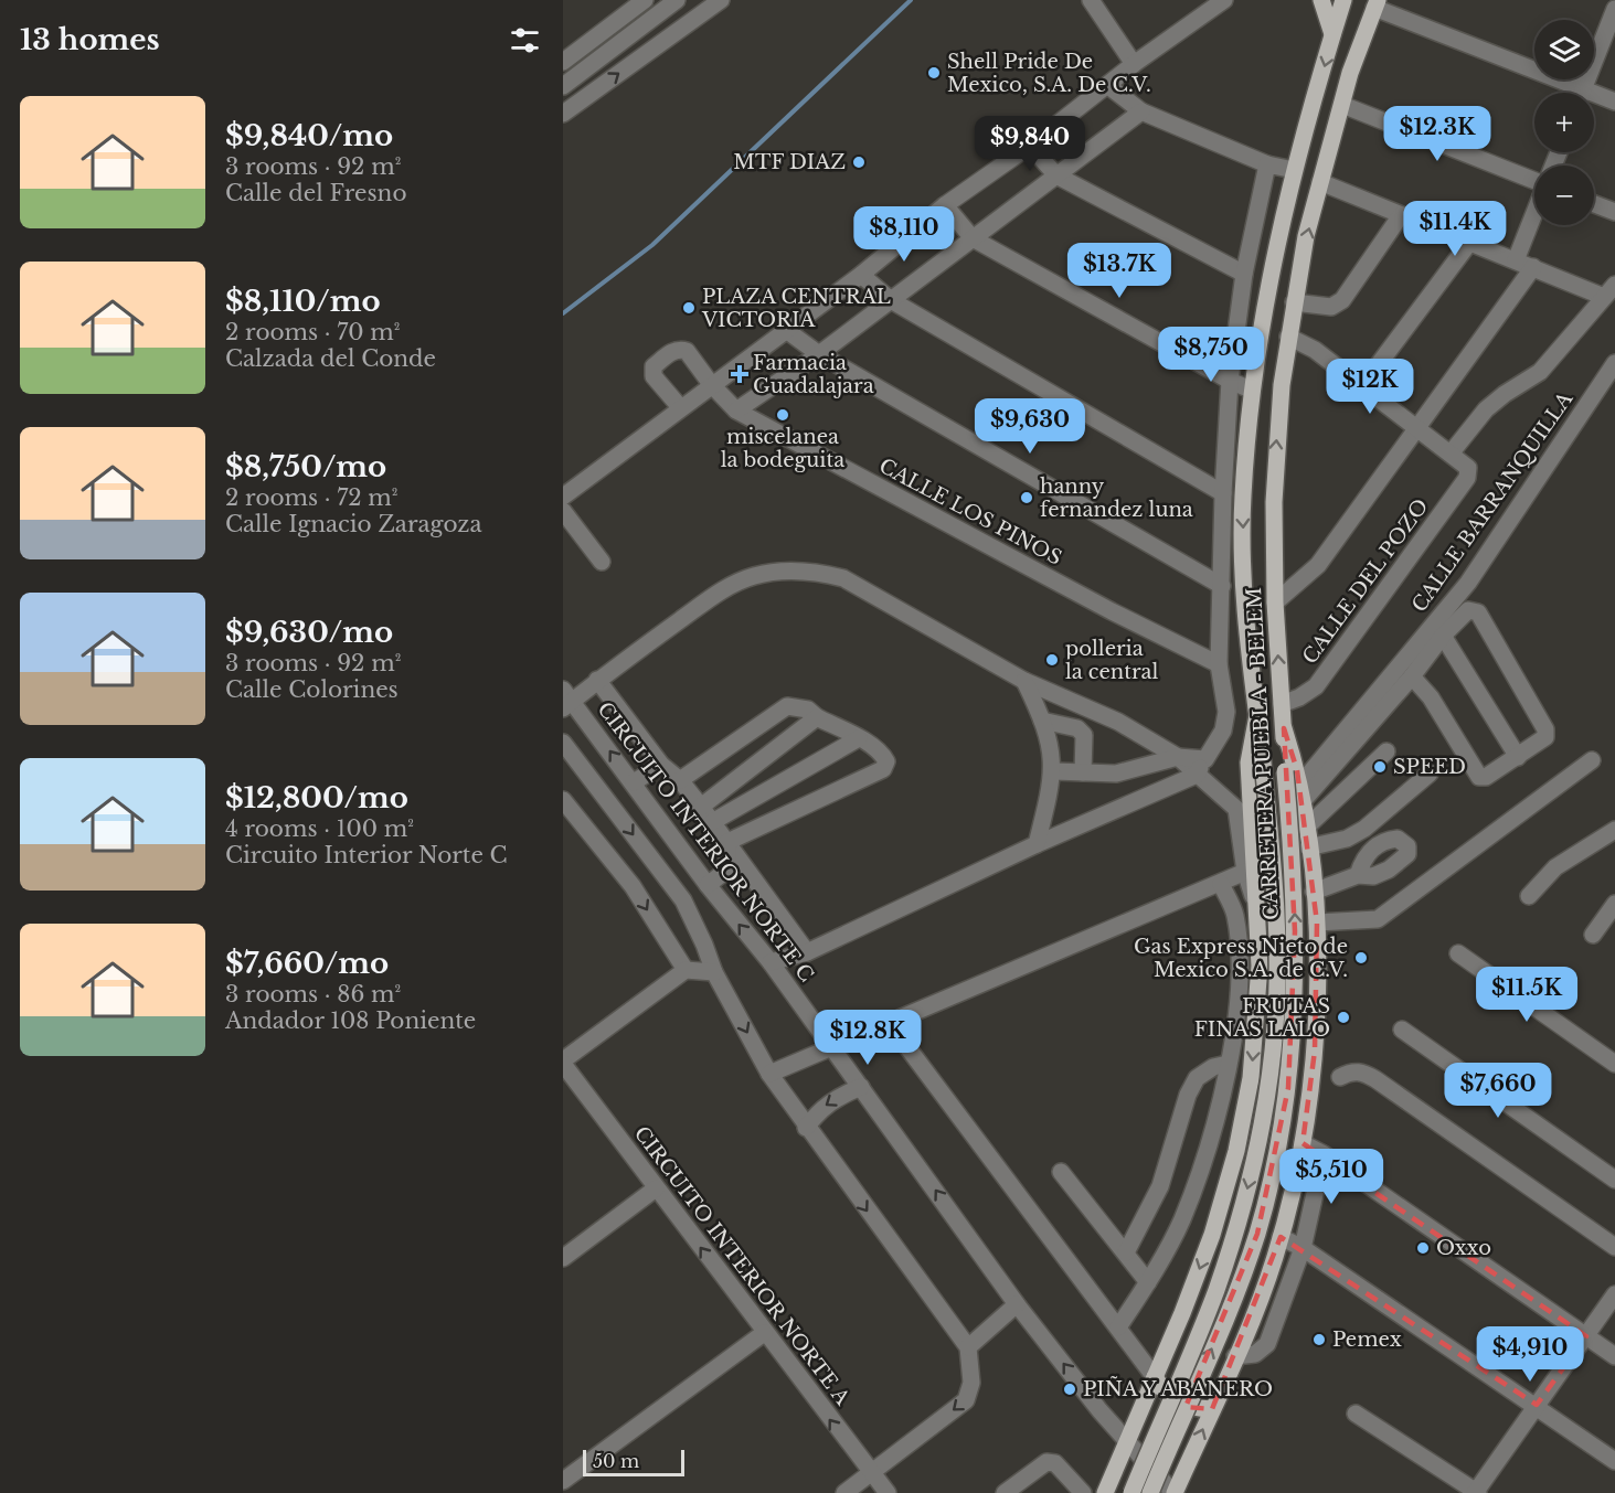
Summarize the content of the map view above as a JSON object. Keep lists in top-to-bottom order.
{
  "streets": {
    "main road": ["CARRETERA PUEBLA - BELEM"],
    "street": [
      "CALLE BARRANQUILLA",
      "CALLE LOS PINOS",
      "CALLE DEL POZO",
      "CIRCUITO INTERIOR NORTE C",
      "CIRCUITO INTERIOR NORTE A"
    ]
  },
  "crossings": [
    ["CALLE DEL POZO", "CARRETERA PUEBLA - BELEM"]
  ],
  "one_way": ["CIRCUITO INTERIOR NORTE A"],
  "places": {
    "other": [
      "Shell Pride De Mexico, S.A. De C.V.",
      "MTF DIAZ",
      "PLAZA CENTRAL VICTORIA",
      "miscelanea la bodeguita",
      "hanny fernandez luna",
      "polleria la central",
      "SPEED",
      "Gas Express Nieto de Mexico S.A. de C.V.",
      "FRUTAS FINAS LALO",
      "Oxxo",
      "Pemex",
      "PIÑA Y ABANERO"
    ],
    "health": ["Farmacia Guadalajara"]
  },
  "scale_bar": "50 m",
  "page": {
    "heading": "13 homes",
    "map_buttons": ["+", "−"],
    "list": [
      {
        "name": "$9,840/mo",
        "note": "3 rooms · 92 m² · Calle del Fresno"
      },
      {
        "name": "$8,110/mo",
        "note": "2 rooms · 70 m² · Calzada del Conde"
      },
      {
        "name": "$8,750/mo",
        "note": "2 rooms · 72 m² · Calle Ignacio Zaragoza"
      },
      {
        "name": "$9,630/mo",
        "note": "3 rooms · 92 m² · Calle Colorines"
      },
      {
        "name": "$12,800/mo",
        "note": "4 rooms · 100 m² · Circuito Interior Norte C"
      },
      {
        "name": "$7,660/mo",
        "note": "3 rooms · 86 m² · Andador 108 Poniente"
      }
    ],
    "price": [
      "$12.3K",
      "$9,840",
      "$11.4K",
      "$8,110",
      "$13.7K",
      "$8,750",
      "$12K",
      "$9,630",
      "$11.5K",
      "$12.8K",
      "$7,660",
      "$5,510",
      "$4,910"
    ],
    "scale": "50 m"
  }
}
